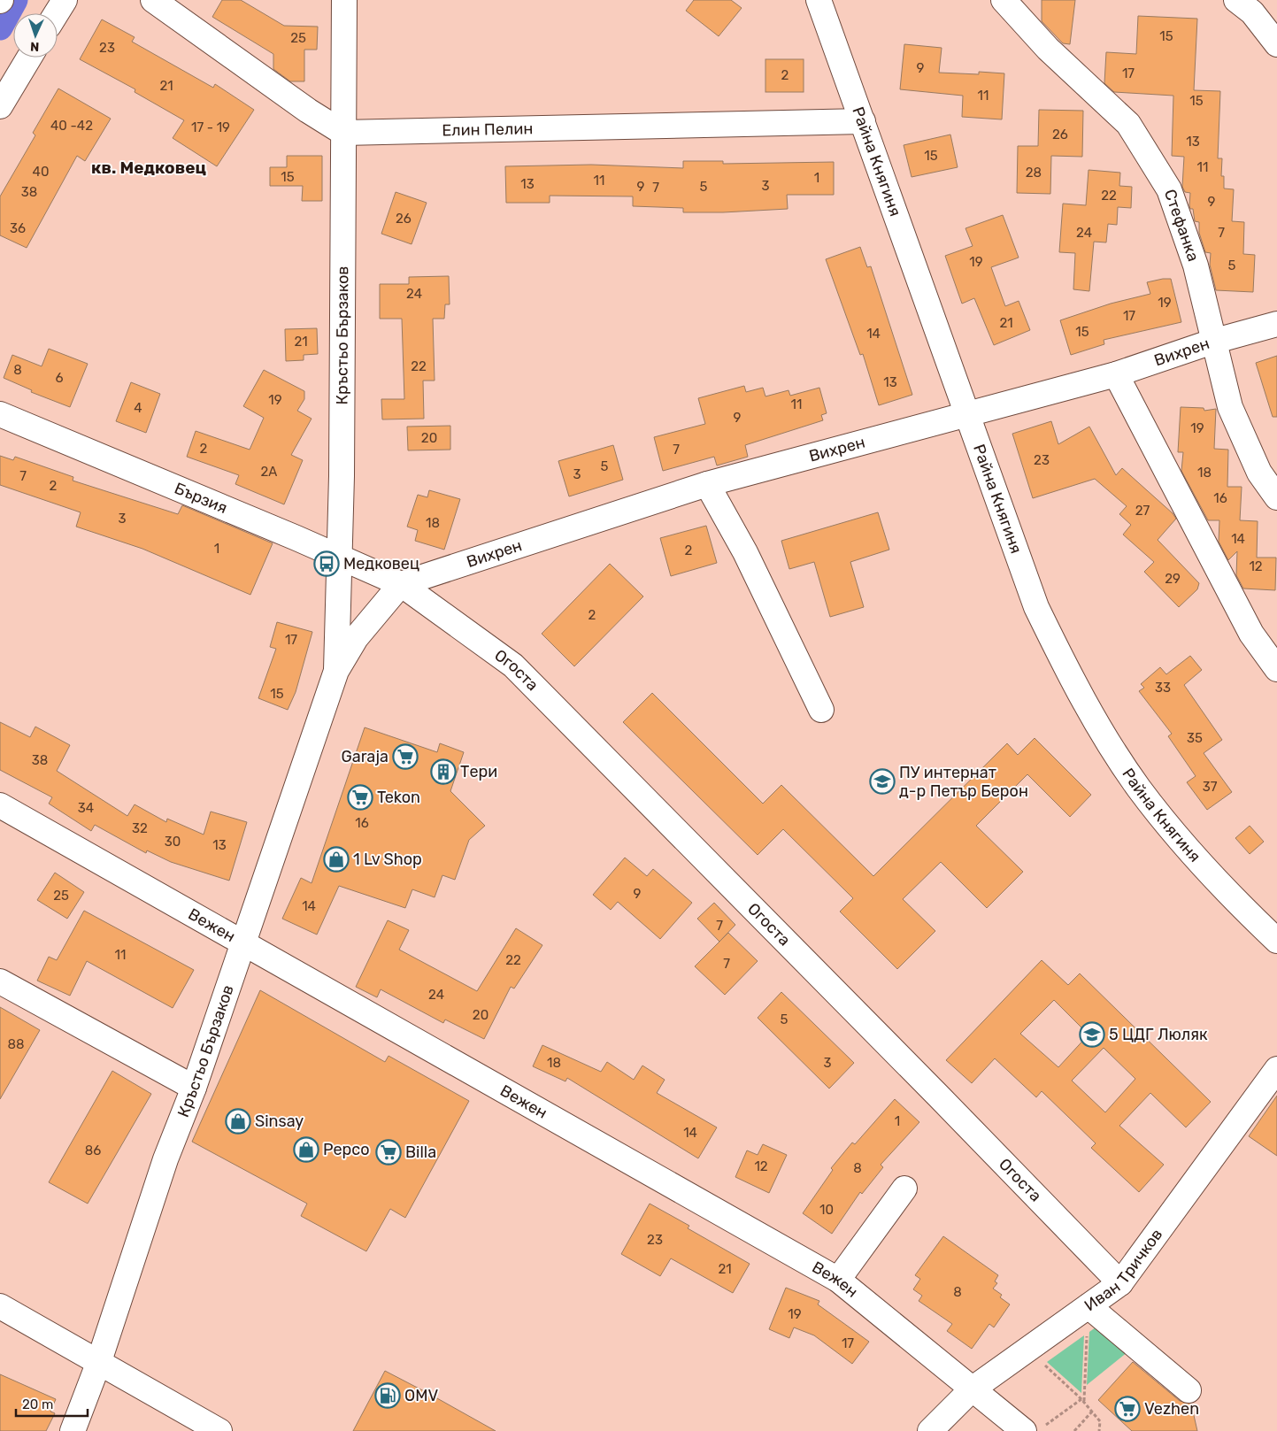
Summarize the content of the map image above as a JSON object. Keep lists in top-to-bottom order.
{
  "streets": {
    "street": [
      "Елин Пелин",
      "Райна Княгиня",
      "Стефанка",
      "Кръстьо Бързаков",
      "Вихрен",
      "Бързия",
      "Огоста",
      "Вежен",
      "Иван Тричков"
    ]
  },
  "crossings": [
    ["Елин Пелин", "Райна Княгиня"],
    ["Елин Пелин", "Кръстьо Бързаков"],
    ["Райна Княгиня", "Вихрен"],
    ["Стефанка", "Вихрен"],
    ["Кръстьо Бързаков", "Вихрен"],
    ["Кръстьо Бързаков", "Бързия"],
    ["Кръстьо Бързаков", "Огоста"],
    ["Кръстьо Бързаков", "Вежен"],
    ["Вихрен", "Бързия"],
    ["Вихрен", "Огоста"],
    ["Бързия", "Огоста"],
    ["Огоста", "Иван Тричков"],
    ["Вежен", "Иван Тричков"]
  ],
  "districts": ["кв. Медковец"],
  "places": {
    "bus stop": ["Медковец"],
    "supermarket": [
      "Garaja",
      "Tekon",
      "Billa",
      "Vezhen"
    ],
    "building": ["Тери"],
    "school or university": ["ПУ интернат д-р Петър Берон", "5 ЦДГ Люляк"],
    "shop": ["1 Lv Shop", "Sinsay", "Pepco"],
    "fuel station": ["OMV"]
  },
  "house_numbers": [
    "15",
    "25",
    "23",
    "9",
    "17",
    "2",
    "21",
    "11",
    "15",
    "40 -42",
    "17 - 19",
    "26",
    "13",
    "15",
    "11",
    "40",
    "28",
    "15",
    "1",
    "11",
    "13",
    "3",
    "9",
    "5",
    "7",
    "38",
    "22",
    "9",
    "26",
    "36",
    "24",
    "7",
    "19",
    "5",
    "24",
    "19",
    "17",
    "21",
    "15",
    "14",
    "21",
    "22",
    "8",
    "6",
    "13",
    "19",
    "11",
    "4",
    "9",
    "19",
    "20",
    "2",
    "7",
    "23",
    "5",
    "2А",
    "18",
    "3",
    "7",
    "2",
    "16",
    "27",
    "3",
    "18",
    "14",
    "1",
    "2",
    "12",
    "29",
    "2",
    "17",
    "33",
    "15",
    "35",
    "38",
    "37",
    "34",
    "16",
    "32",
    "30",
    "13",
    "9",
    "25",
    "14",
    "7",
    "11",
    "22",
    "7",
    "24",
    "20",
    "5",
    "88",
    "18",
    "3",
    "1",
    "14",
    "86",
    "12",
    "8",
    "10",
    "23",
    "21",
    "8",
    "19",
    "17"
  ],
  "scale_bar": "20 m",
  "north": "bottom"
}
